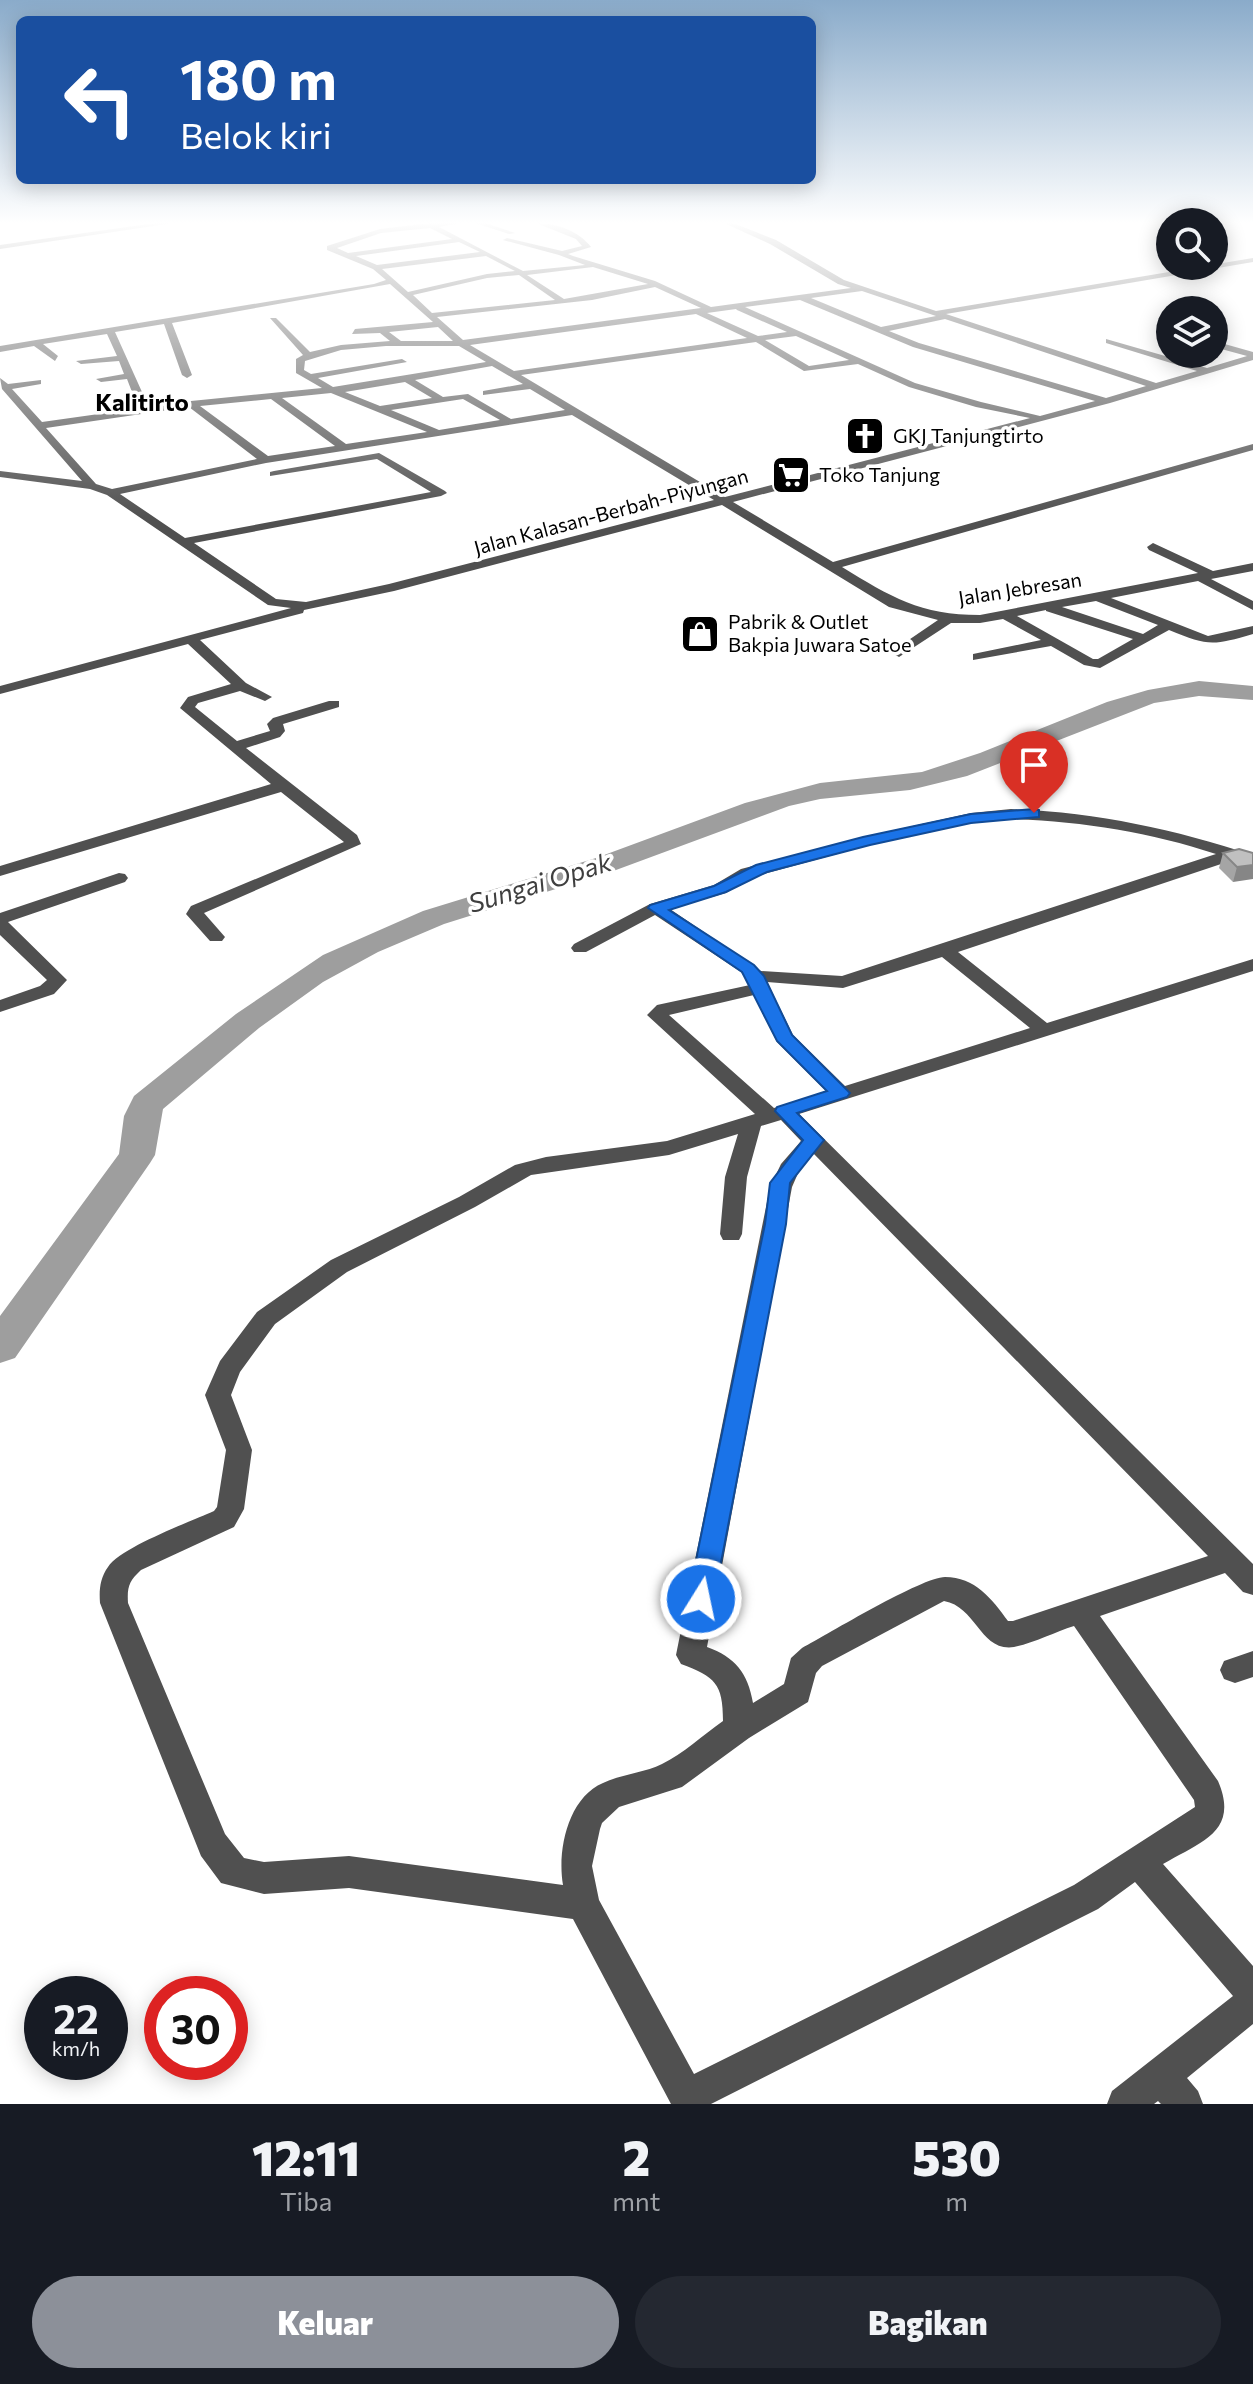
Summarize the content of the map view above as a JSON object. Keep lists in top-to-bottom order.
{
  "streets": {
    "street": ["Jalan Kalasan-Berbah-Piyungan", "Jalan Jebresan"]
  },
  "crossings": [
    ["Jalan Kalasan-Berbah-Piyungan", "Jalan Jebresan"]
  ],
  "districts": ["Kalitirto"],
  "water": ["Sungai Opak"],
  "places": {
    "church": ["GKJ Tanjungtirto"],
    "supermarket": ["Toko Tanjung"],
    "shop": ["Pabrik & Outlet Bakpia Juwara Satoe"]
  },
  "page": {
    "turn": ["180 m", "Belok kiri"],
    "speed": "22 km/h",
    "limit": "30",
    "eta": [
      "12:11",
      "Tiba",
      "2",
      "mnt",
      "530",
      "m"
    ],
    "buttons": ["Keluar", "Bagikan"]
  }
}
